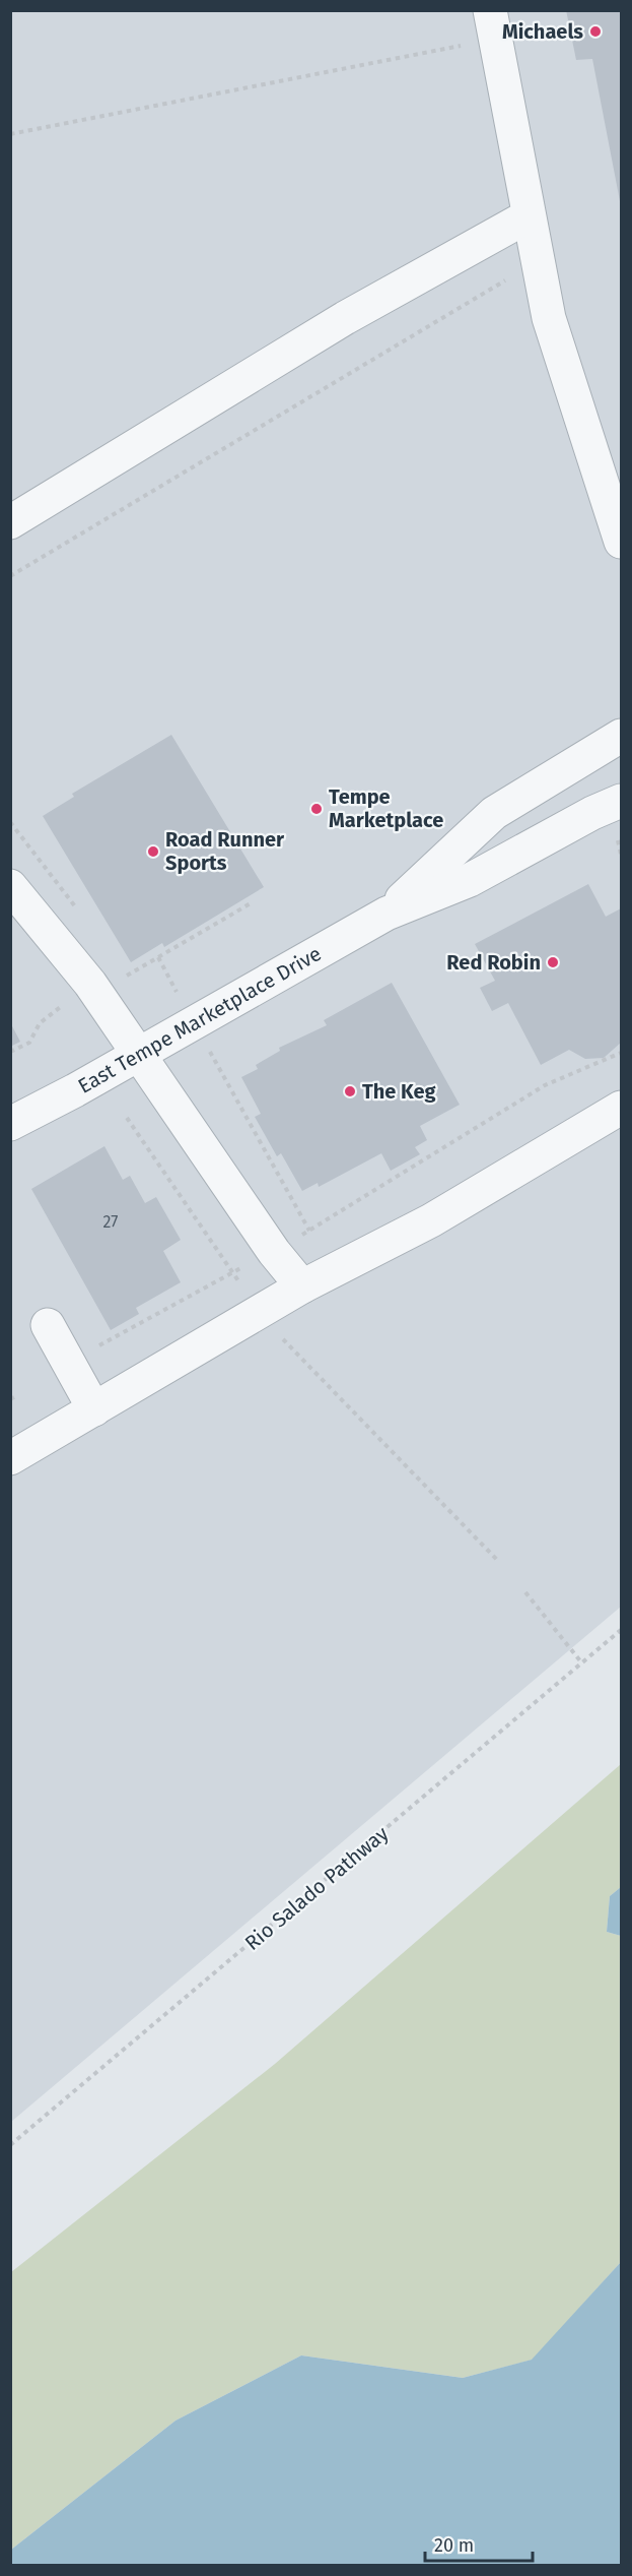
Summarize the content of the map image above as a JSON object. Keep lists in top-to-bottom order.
{
  "streets": {
    "lane": ["East Tempe Marketplace Drive"],
    "path": ["Rio Salado Pathway"]
  },
  "places": [
    "Michaels",
    "Tempe Marketplace",
    "Road Runner Sports",
    "Red Robin",
    "The Keg"
  ],
  "house_numbers": ["27"],
  "scale_bar": "20 m"
}
